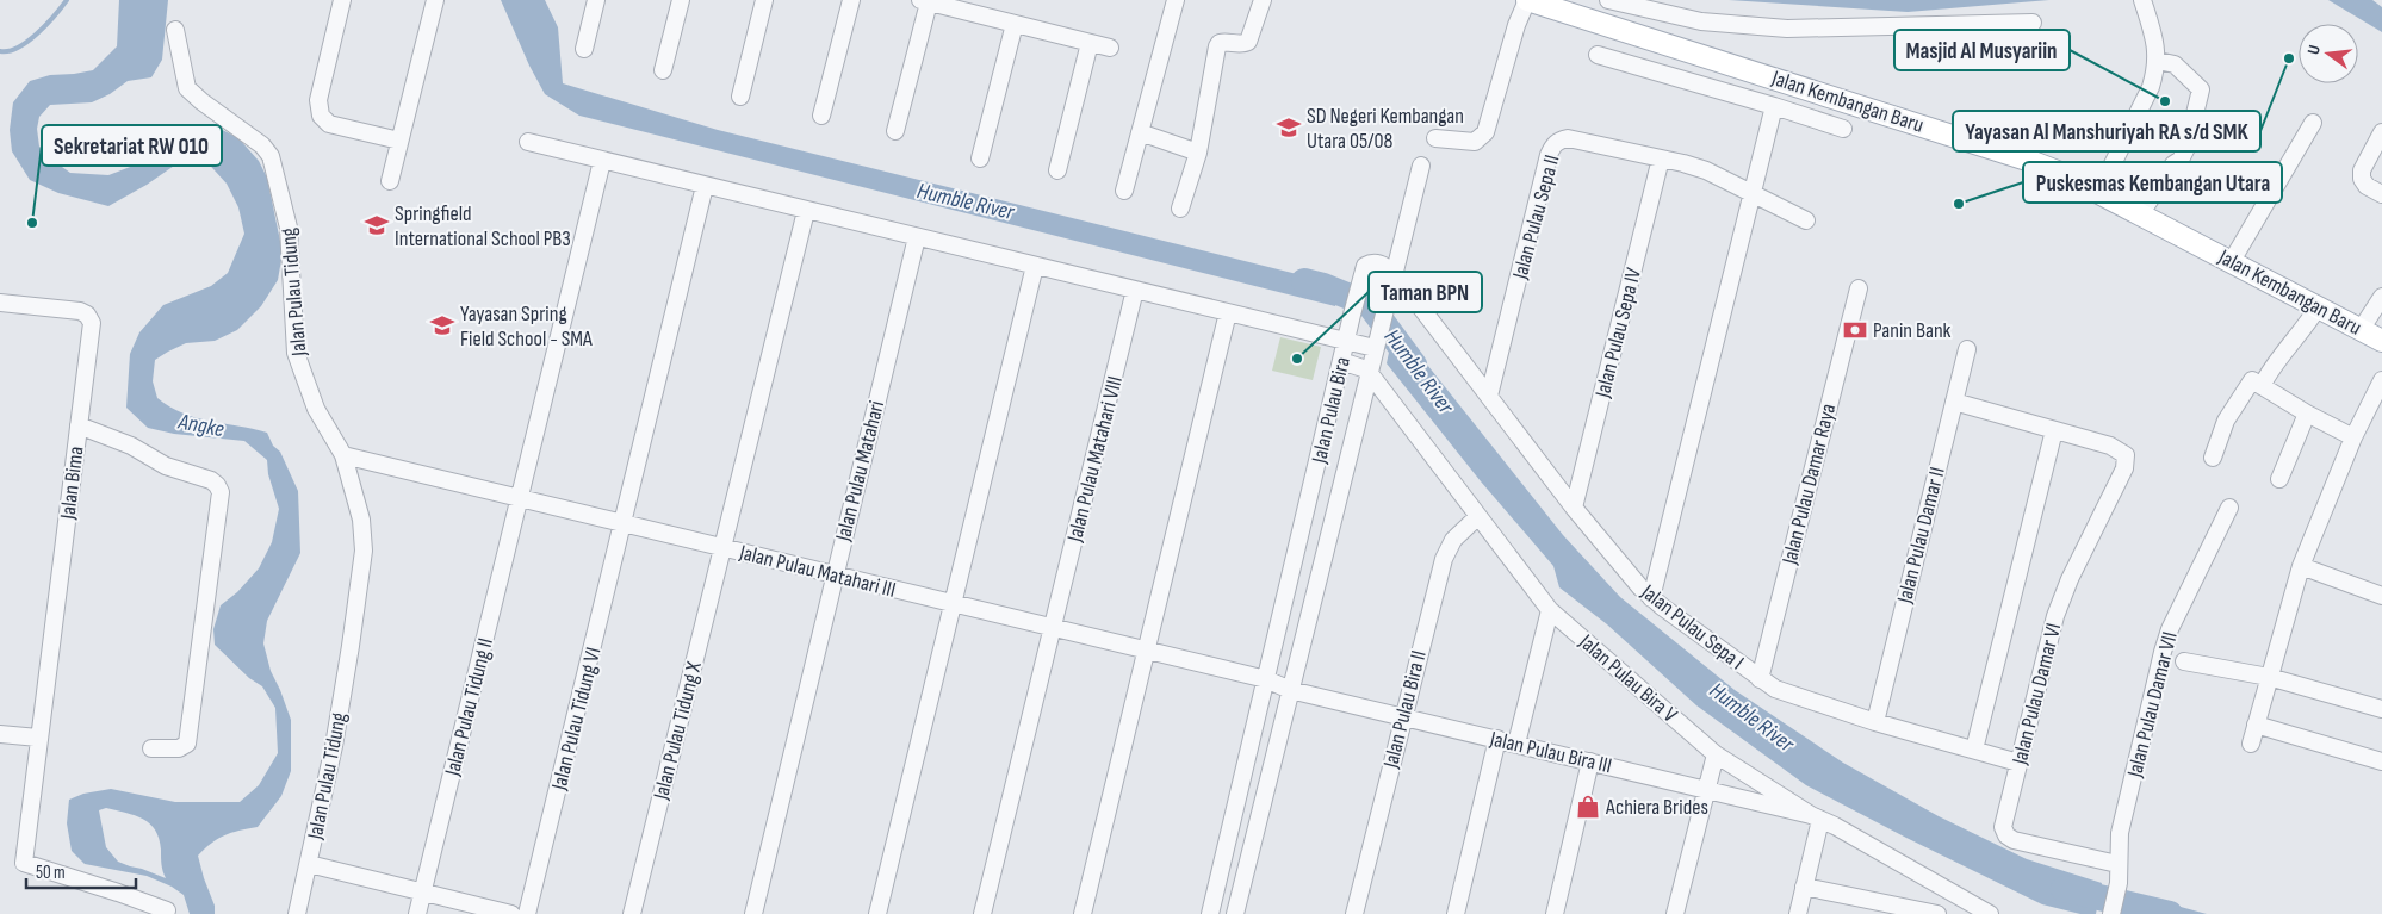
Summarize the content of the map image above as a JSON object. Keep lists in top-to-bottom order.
{
  "streets": {
    "main road": ["Jalan Kembangan Baru"],
    "street": [
      "Jalan Pulau Sepa II",
      "Jalan Pulau Tidung",
      "Jalan Pulau Sepa IV",
      "Jalan Pulau Bira",
      "Jalan Pulau Matahari VIII",
      "Jalan Pulau Matahari",
      "Jalan Bima",
      "Jalan Pulau Damar Raya",
      "Jalan Pulau Damar II",
      "Jalan Pulau Matahari III",
      "Jalan Pulau Sepa I",
      "Jalan Pulau Bira V",
      "Jalan Pulau Damar VI",
      "Jalan Pulau Damar VII",
      "Jalan Pulau Tidung II",
      "Jalan Pulau Bira II",
      "Jalan Pulau Tidung VI",
      "Jalan Pulau Tidung X",
      "Jalan Pulau Bira III"
    ]
  },
  "crossings": [
    ["Jalan Pulau Sepa II", "Jalan Pulau Sepa IV"],
    ["Jalan Pulau Sepa II", "Jalan Pulau Sepa I"],
    ["Jalan Pulau Tidung", "Jalan Pulau Matahari III"],
    ["Jalan Pulau Sepa IV", "Jalan Pulau Sepa I"],
    ["Jalan Pulau Bira", "Jalan Pulau Matahari III"],
    ["Jalan Pulau Bira", "Jalan Pulau Sepa I"],
    ["Jalan Pulau Bira", "Jalan Pulau Bira V"],
    ["Jalan Pulau Bira", "Jalan Pulau Bira III"],
    ["Jalan Pulau Matahari VIII", "Jalan Pulau Matahari III"],
    ["Jalan Pulau Matahari", "Jalan Pulau Matahari III"],
    ["Jalan Pulau Damar Raya", "Jalan Pulau Sepa I"],
    ["Jalan Pulau Damar II", "Jalan Pulau Sepa I"],
    ["Jalan Pulau Matahari III", "Jalan Pulau Tidung II"],
    ["Jalan Pulau Matahari III", "Jalan Pulau Tidung VI"],
    ["Jalan Pulau Matahari III", "Jalan Pulau Tidung X"],
    ["Jalan Pulau Matahari III", "Jalan Pulau Bira III"],
    ["Jalan Pulau Sepa I", "Jalan Pulau Damar VI"],
    ["Jalan Pulau Bira V", "Jalan Pulau Bira II"],
    ["Jalan Pulau Bira V", "Jalan Pulau Bira III"],
    ["Jalan Pulau Damar VI", "Jalan Pulau Damar VII"],
    ["Jalan Pulau Bira II", "Jalan Pulau Bira III"]
  ],
  "water": ["Humble River", "Angke"],
  "places": {
    "other": [
      "Yayasan Al Manshuriyah RA s/d SMK",
      "Masjid Al Musyariin",
      "Puskesmas Kembangan Utara",
      "Sekretariat RW 010",
      "Taman BPN"
    ],
    "school or university": ["SD Negeri Kembangan Utara 05/08", "Springfield International School PB3", "Yayasan Spring Field School - SMA"],
    "bank": ["Panin Bank"],
    "shop": ["Achiera Brides"]
  },
  "scale_bar": "50 m",
  "north": "left"
}
